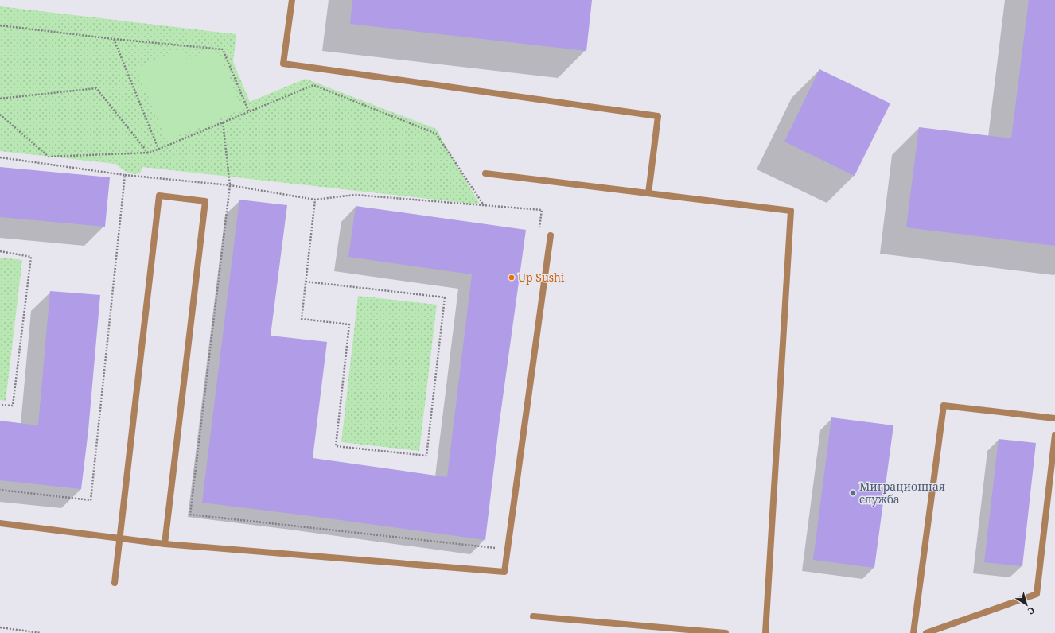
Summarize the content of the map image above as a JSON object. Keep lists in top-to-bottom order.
{
  "places": ["Up Sushi", "Миграционная служба"],
  "north": "bottom right"
}
